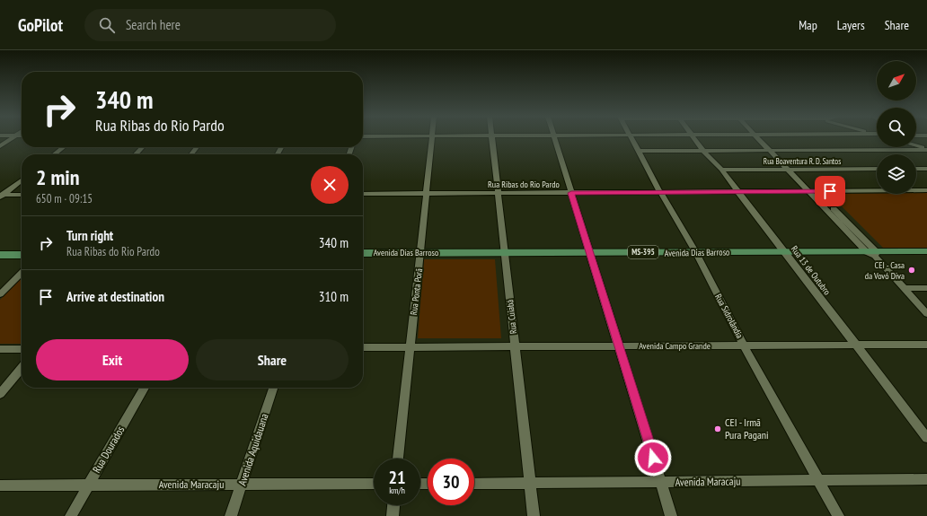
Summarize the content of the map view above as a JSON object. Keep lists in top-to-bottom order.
{
  "streets": {
    "main road": ["Avenida Dias Barroso", "MS-395"],
    "street": [
      "Rua Boaventura R. D. Santos",
      "Rua Ribas do Rio Pardo",
      "Rua 13 de Outubro",
      "Rua Ponta Porã",
      "Rua Sidrolândia",
      "Rua Cuiabá",
      "Avenida Campo Grande",
      "Rua Dourados",
      "Avenida Aquidauana",
      "Avenida Maracaju"
    ]
  },
  "crossings": [
    ["Rua Boaventura R. D. Santos", "Rua 13 de Outubro"],
    ["Rua Ribas do Rio Pardo", "Rua 13 de Outubro"],
    ["Rua Ribas do Rio Pardo", "Rua Ponta Porã"],
    ["Rua Ribas do Rio Pardo", "Rua Sidrolândia"],
    ["Rua Ribas do Rio Pardo", "Rua Cuiabá"],
    ["Avenida Dias Barroso", "Rua 13 de Outubro"],
    ["Avenida Dias Barroso", "Rua Ponta Porã"],
    ["Avenida Dias Barroso", "Rua Sidrolândia"],
    ["Avenida Dias Barroso", "Rua Cuiabá"],
    ["Rua 13 de Outubro", "Avenida Campo Grande"],
    ["Rua Ponta Porã", "Avenida Campo Grande"],
    ["Rua Sidrolândia", "Avenida Campo Grande"],
    ["Rua Sidrolândia", "Avenida Maracaju"],
    ["Rua Cuiabá", "Avenida Campo Grande"],
    ["Rua Cuiabá", "Avenida Maracaju"],
    ["Rua Dourados", "Avenida Maracaju"],
    ["Avenida Aquidauana", "Avenida Maracaju"]
  ],
  "places": ["CEI - Casa da Vovó Diva", "CEI - Irmã Pura Pagani"],
  "north": "top right",
  "page": {
    "header": "GoPilot",
    "search": "Search here",
    "nav": ["Map", "Layers", "Share"],
    "turn": ["340 m", "Rua Ribas do Rio Pardo"],
    "heading": ["2 min", "650 m · 09:15"],
    "list": [
      {
        "name": "Turn right",
        "note": "Rua Ribas do Rio Pardo",
        "value": "340 m"
      },
      {
        "name": "Arrive at destination",
        "value": "310 m"
      }
    ],
    "buttons": ["Exit", "Share"],
    "speed": "21 km/h",
    "limit": "30"
  }
}
